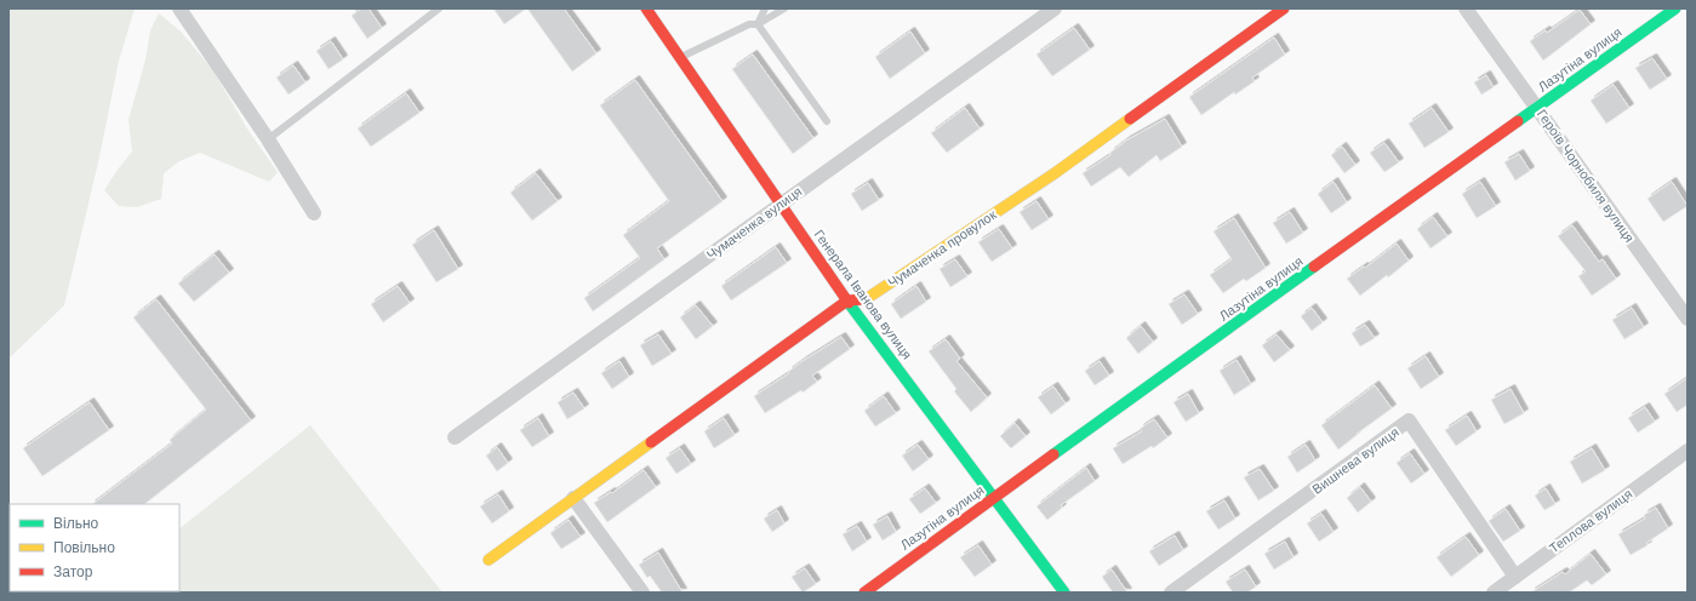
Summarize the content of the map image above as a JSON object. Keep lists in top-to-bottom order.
{
  "streets": {
    "street": [
      "Лазутіна вулиця",
      "Героїв Чорнобиля вулиця",
      "Чумаченка вулиця",
      "Чумаченка провулок",
      "Генерала Іванова вулиця",
      "Вишнева вулиця",
      "Теплова вулиця"
    ]
  },
  "crossings": [
    ["Лазутіна вулиця", "Героїв Чорнобиля вулиця"],
    ["Лазутіна вулиця", "Генерала Іванова вулиця"],
    ["Чумаченка вулиця", "Генерала Іванова вулиця"],
    ["Чумаченка провулок", "Генерала Іванова вулиця"],
    ["Вишнева вулиця", "Теплова вулиця"]
  ],
  "legend": ["Вільно", "Повільно", "Затор"]
}
